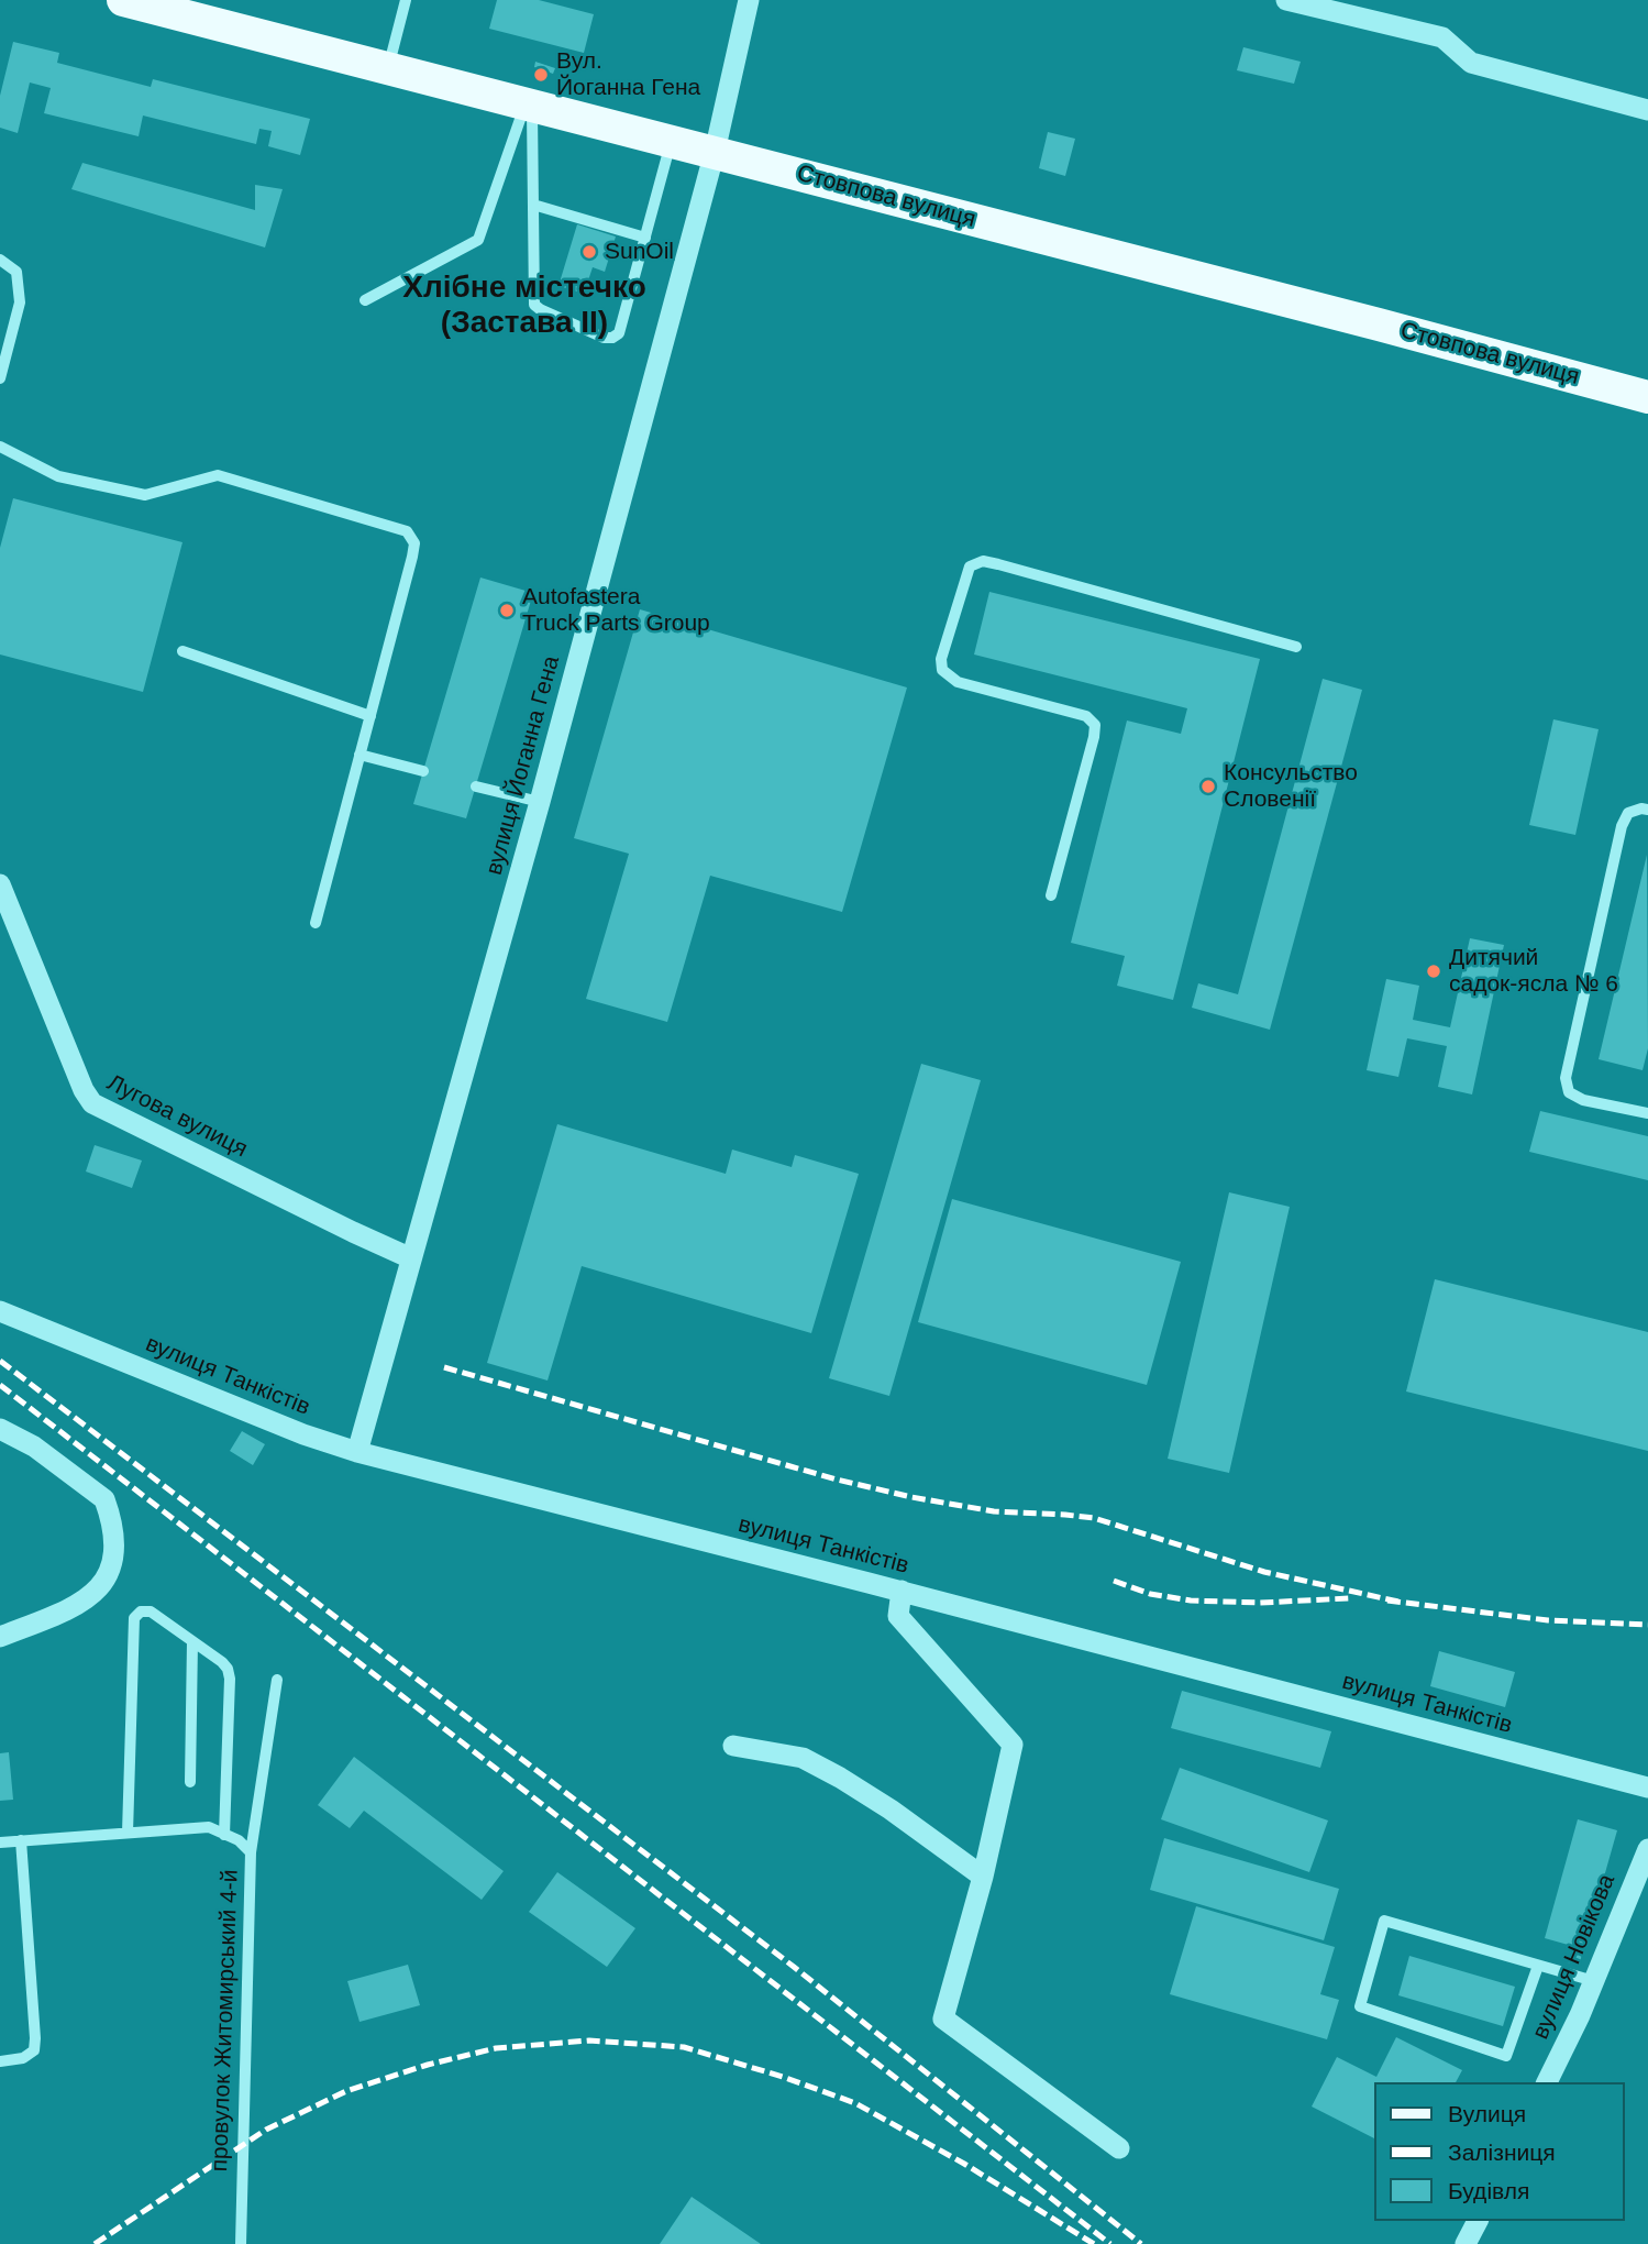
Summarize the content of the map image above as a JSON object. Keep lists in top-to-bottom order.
{
  "streets": {
    "main road": ["Стовпова вулиця"],
    "street": [
      "вулиця Йоганна Гена",
      "Лугова вулиця",
      "вулиця Танкістів",
      "вулиця Новікова"
    ],
    "lane": ["провулок Житомирський 4-й"]
  },
  "crossings": [
    ["Стовпова вулиця", "вулиця Йоганна Гена"],
    ["вулиця Йоганна Гена", "Лугова вулиця"],
    ["вулиця Йоганна Гена", "вулиця Танкістів"]
  ],
  "districts": ["Хлібне містечко (Застава ІІ)"],
  "places": [
    "Вул. Йоганна Гена",
    "SunOil",
    "Autofastera Truck Parts Group",
    "Консульство Словенії",
    "Дитячий садок-ясла № 6"
  ],
  "legend": ["Вулиця", "Залізниця", "Будівля"]
}
